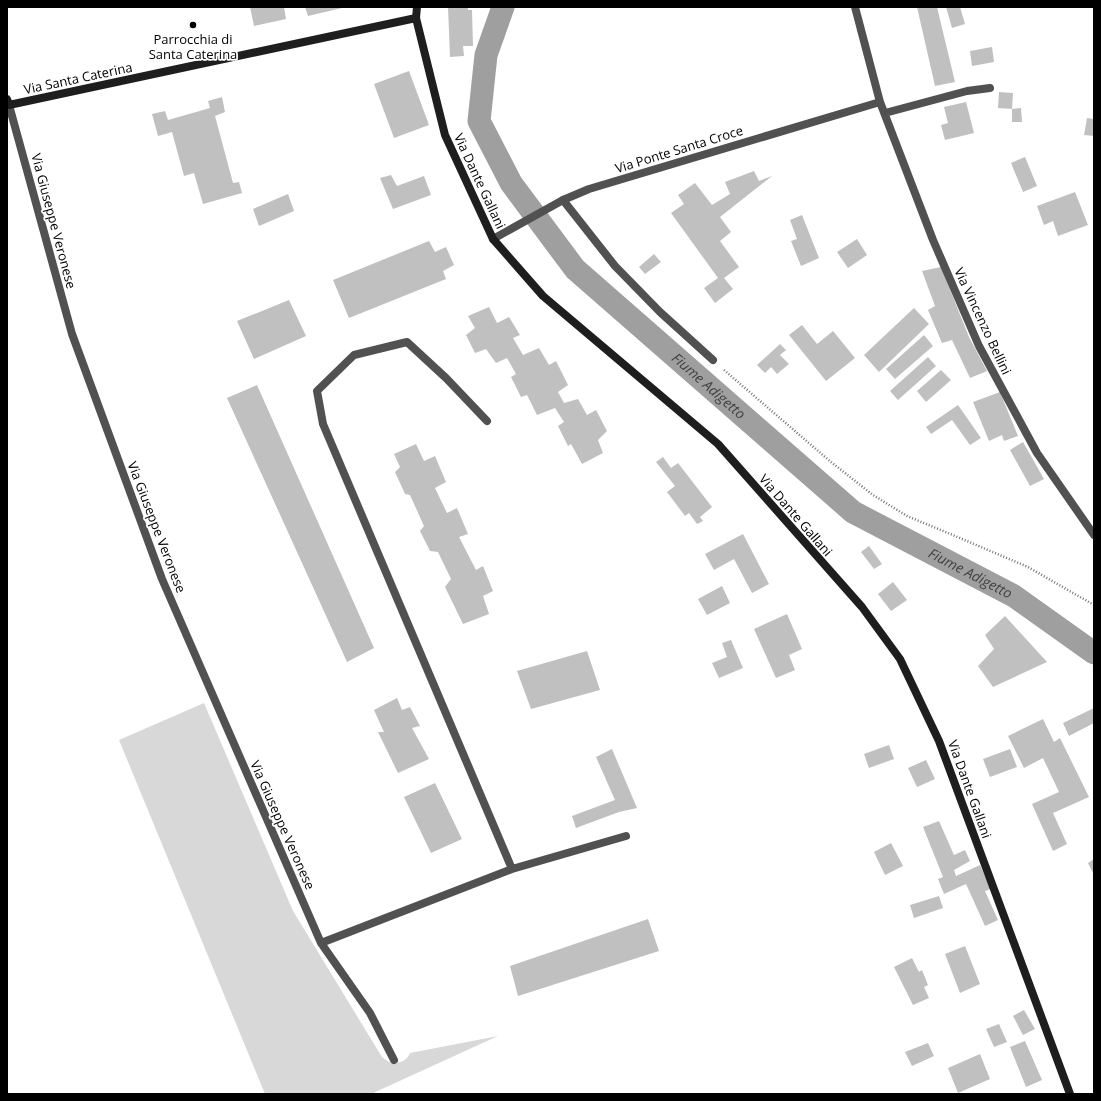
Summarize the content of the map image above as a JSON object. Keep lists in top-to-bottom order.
{
  "streets": {
    "street": [
      "Via Santa Caterina",
      "Via Ponte Santa Croce",
      "Via Dante Gallani",
      "Via Giuseppe Veronese",
      "Via Vincenzo Bellini"
    ]
  },
  "crossings": [
    ["Via Santa Caterina", "Via Dante Gallani"],
    ["Via Santa Caterina", "Via Giuseppe Veronese"],
    ["Via Ponte Santa Croce", "Via Dante Gallani"],
    ["Via Ponte Santa Croce", "Via Vincenzo Bellini"]
  ],
  "water": ["Fiume Adigetto"],
  "places": ["Parrocchia di Santa Caterina"]
}
